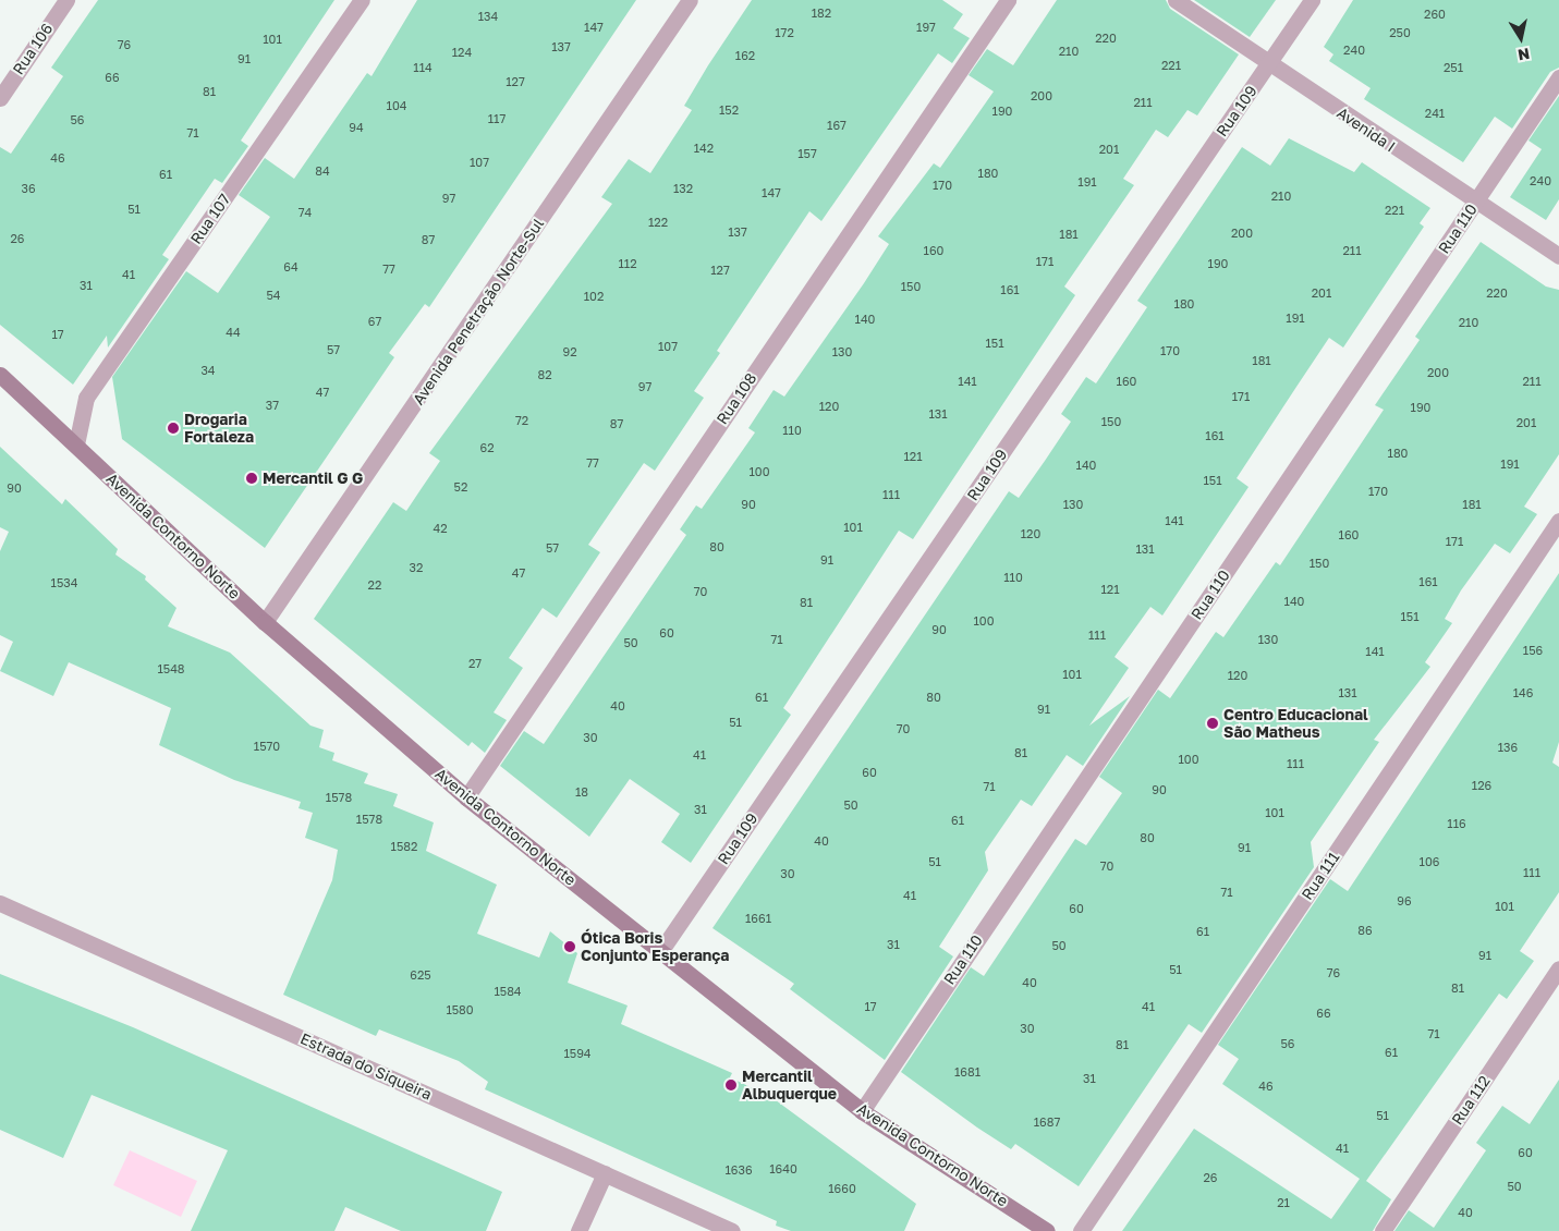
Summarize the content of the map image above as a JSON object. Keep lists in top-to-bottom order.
{
  "streets": {
    "street": [
      "Rua 106",
      "Rua 109",
      "Avenida I",
      "Rua 107",
      "Rua 110",
      "Avenida Penetração Norte-Sul",
      "Rua 108",
      "Avenida Contorno Norte",
      "Rua 111",
      "Estrada do Siqueira",
      "Rua 112"
    ]
  },
  "crossings": [
    ["Rua 109", "Avenida I"],
    ["Rua 109", "Avenida Contorno Norte"],
    ["Avenida I", "Rua 110"],
    ["Rua 107", "Avenida Contorno Norte"],
    ["Rua 110", "Avenida Contorno Norte"],
    ["Avenida Penetração Norte-Sul", "Avenida Contorno Norte"],
    ["Rua 108", "Avenida Contorno Norte"]
  ],
  "places": [
    "Drogaria Fortaleza",
    "Mercantil G G",
    "Centro Educacional São Matheus",
    "Ótica Boris Conjunto Esperança",
    "Mercantil Albuquerque"
  ],
  "house_numbers": [
    "182",
    "260",
    "134",
    "147",
    "197",
    "172",
    "250",
    "220",
    "101",
    "76",
    "137",
    "240",
    "210",
    "124",
    "162",
    "91",
    "221",
    "114",
    "251",
    "66",
    "127",
    "81",
    "200",
    "211",
    "104",
    "152",
    "190",
    "241",
    "117",
    "56",
    "167",
    "94",
    "71",
    "142",
    "201",
    "157",
    "46",
    "107",
    "84",
    "180",
    "61",
    "240",
    "191",
    "170",
    "36",
    "132",
    "147",
    "210",
    "97",
    "51",
    "221",
    "74",
    "122",
    "137",
    "200",
    "181",
    "26",
    "87",
    "160",
    "211",
    "171",
    "112",
    "190",
    "64",
    "77",
    "127",
    "41",
    "31",
    "150",
    "161",
    "201",
    "220",
    "54",
    "102",
    "180",
    "191",
    "140",
    "67",
    "210",
    "44",
    "17",
    "151",
    "107",
    "57",
    "170",
    "92",
    "130",
    "181",
    "34",
    "200",
    "82",
    "141",
    "160",
    "211",
    "97",
    "47",
    "171",
    "37",
    "120",
    "190",
    "131",
    "72",
    "150",
    "201",
    "87",
    "110",
    "161",
    "62",
    "180",
    "121",
    "77",
    "191",
    "140",
    "100",
    "151",
    "52",
    "90",
    "170",
    "111",
    "90",
    "130",
    "181",
    "141",
    "101",
    "42",
    "120",
    "160",
    "171",
    "80",
    "57",
    "131",
    "91",
    "150",
    "32",
    "47",
    "110",
    "161",
    "1534",
    "22",
    "121",
    "70",
    "140",
    "81",
    "151",
    "100",
    "90",
    "60",
    "111",
    "71",
    "130",
    "50",
    "156",
    "141",
    "27",
    "1548",
    "101",
    "120",
    "131",
    "146",
    "61",
    "80",
    "40",
    "91",
    "51",
    "70",
    "30",
    "1570",
    "136",
    "81",
    "41",
    "100",
    "111",
    "60",
    "126",
    "71",
    "90",
    "18",
    "1578",
    "50",
    "31",
    "101",
    "1578",
    "61",
    "116",
    "80",
    "40",
    "1582",
    "91",
    "51",
    "106",
    "70",
    "111",
    "30",
    "71",
    "41",
    "96",
    "101",
    "60",
    "1661",
    "86",
    "61",
    "31",
    "50",
    "91",
    "51",
    "76",
    "625",
    "40",
    "81",
    "1584",
    "17",
    "41",
    "1580",
    "66",
    "30",
    "71",
    "56",
    "81",
    "61",
    "1594",
    "1681",
    "31",
    "46",
    "51",
    "1687",
    "41",
    "60",
    "1640",
    "1636",
    "26",
    "50",
    "1660",
    "21",
    "40"
  ],
  "north": "bottom"
}
